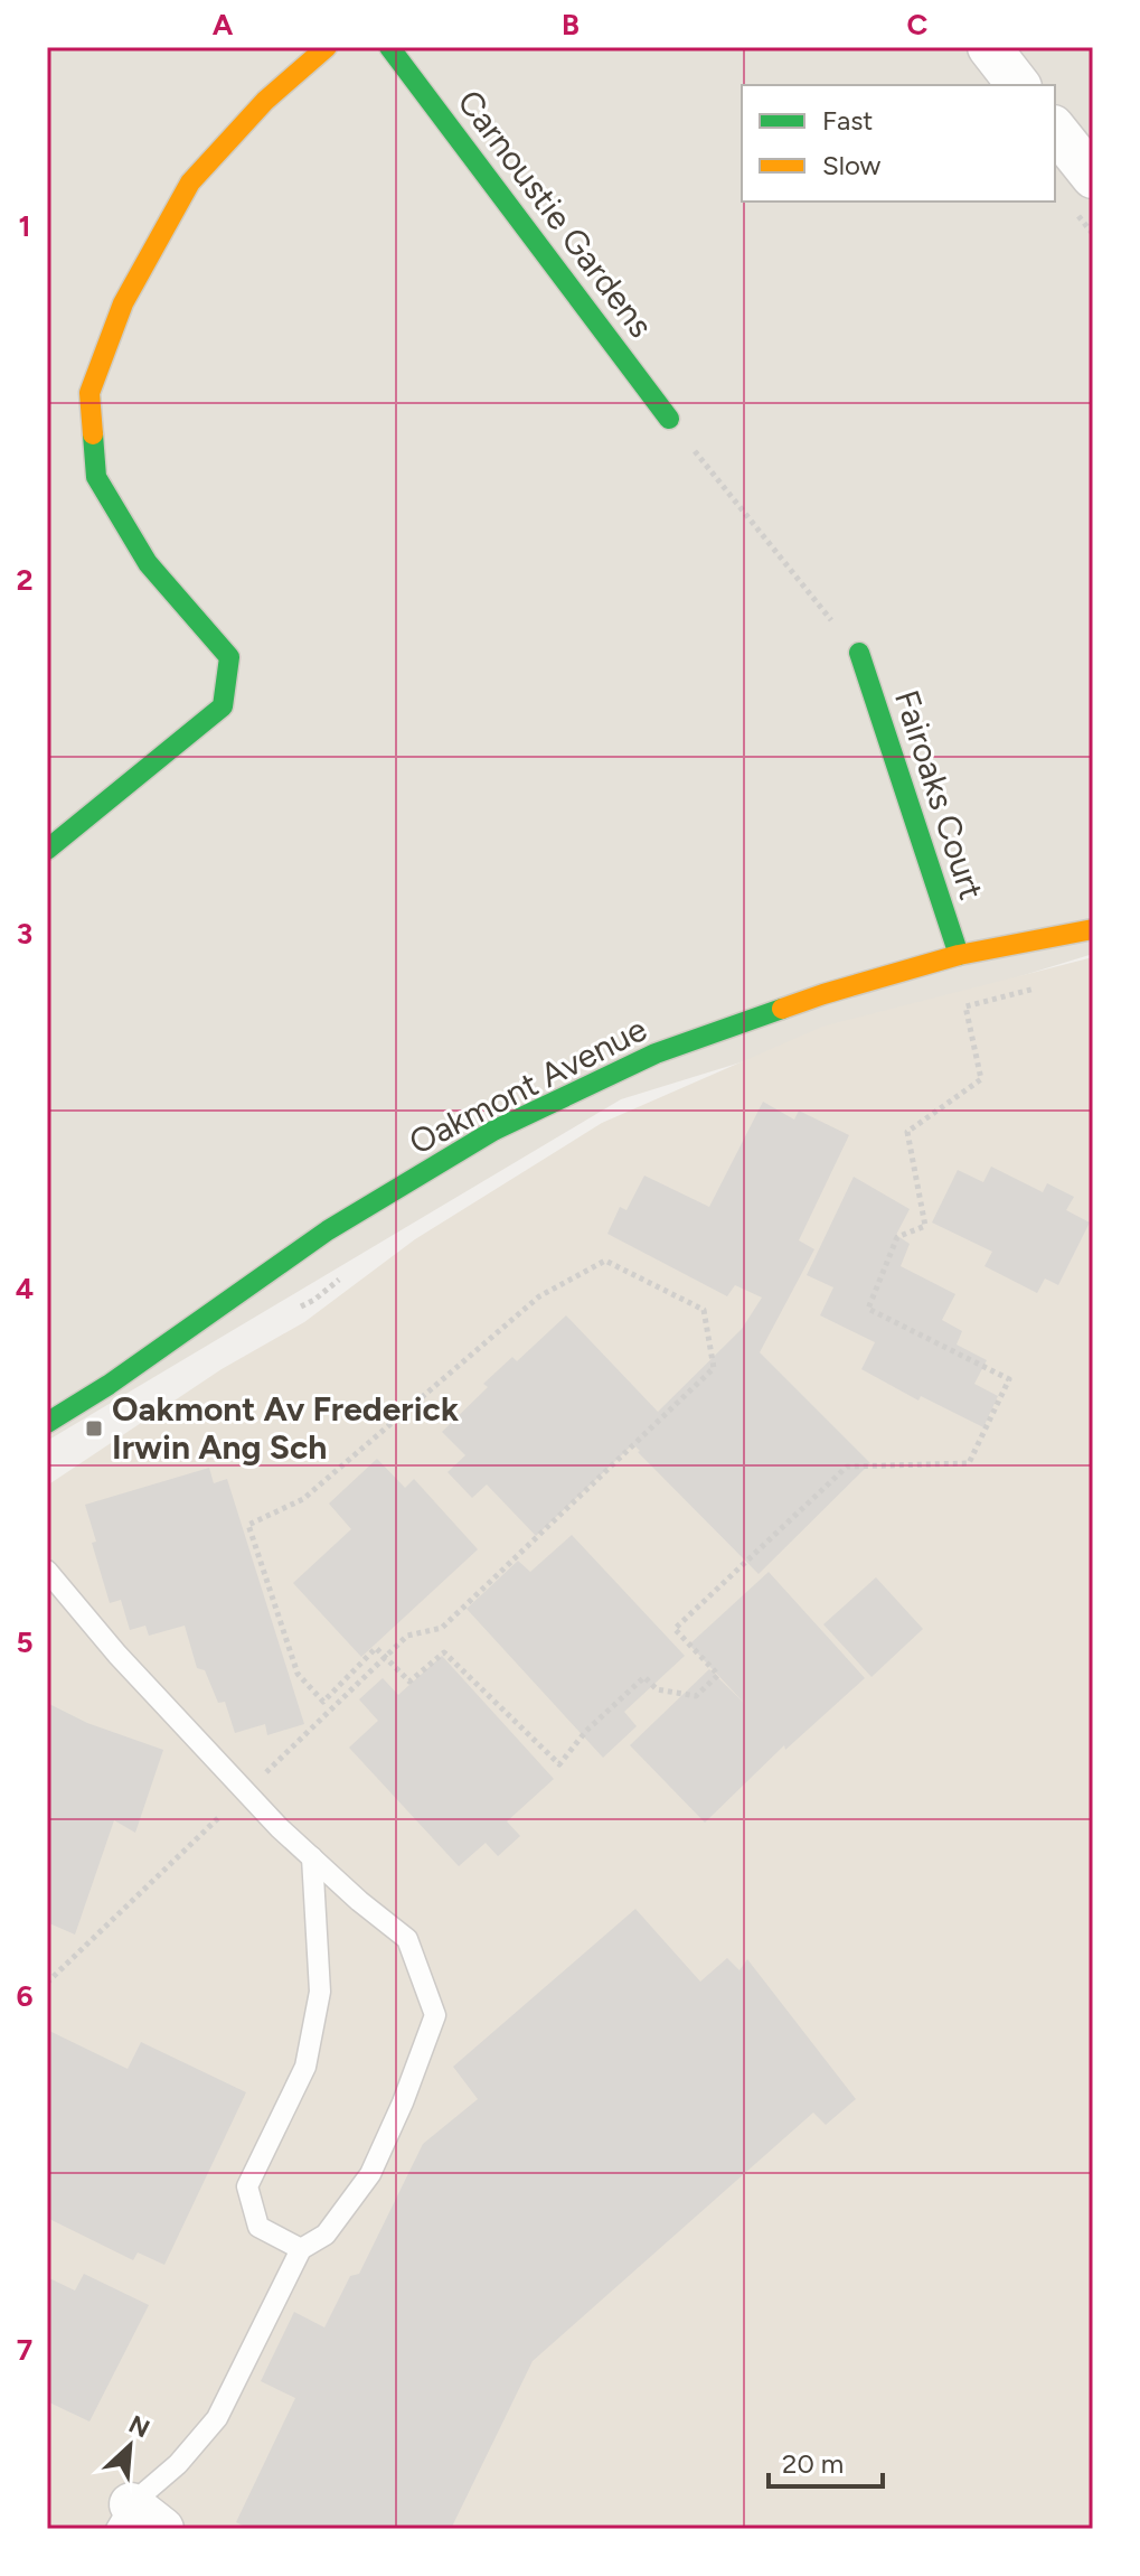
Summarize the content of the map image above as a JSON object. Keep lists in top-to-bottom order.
{
  "streets": {
    "street": ["Carnoustie Gardens", "Fairoaks Court", "Oakmont Avenue"]
  },
  "crossings": [
    ["Fairoaks Court", "Oakmont Avenue"]
  ],
  "places": {
    "transit": ["Oakmont Av Frederick Irwin Ang Sch"]
  },
  "legend": ["Fast", "Slow"],
  "scale_bar": "20 m",
  "north": "top right",
  "grid": {
    "columns": ["A", "B", "C"],
    "rows": [
      "1",
      "2",
      "3",
      "4",
      "5",
      "6",
      "7"
    ]
  }
}
